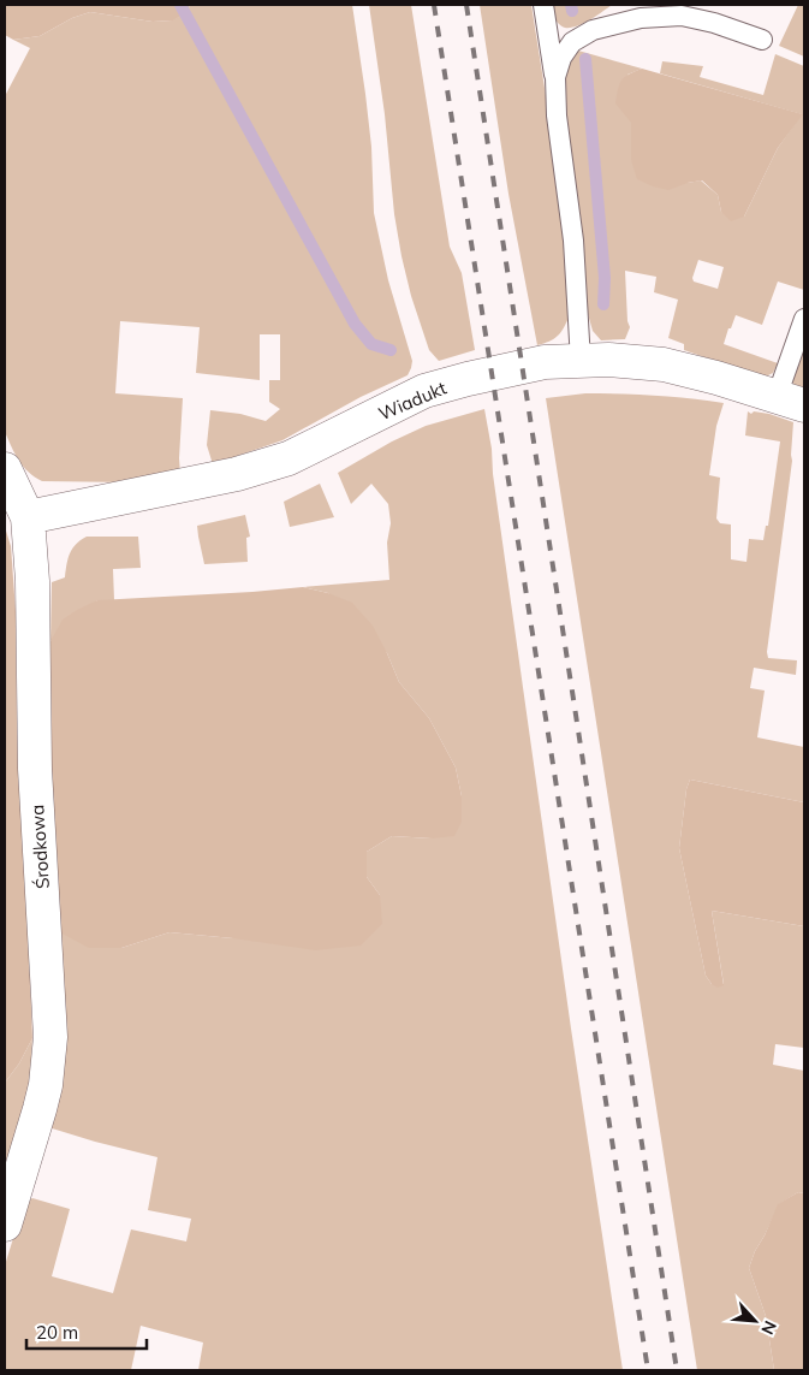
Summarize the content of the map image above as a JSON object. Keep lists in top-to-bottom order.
{
  "streets": {
    "street": ["Wiadukt", "Środkowa"]
  },
  "crossings": [
    ["Wiadukt", "Środkowa"]
  ],
  "scale_bar": "20 m",
  "north": "bottom right"
}
